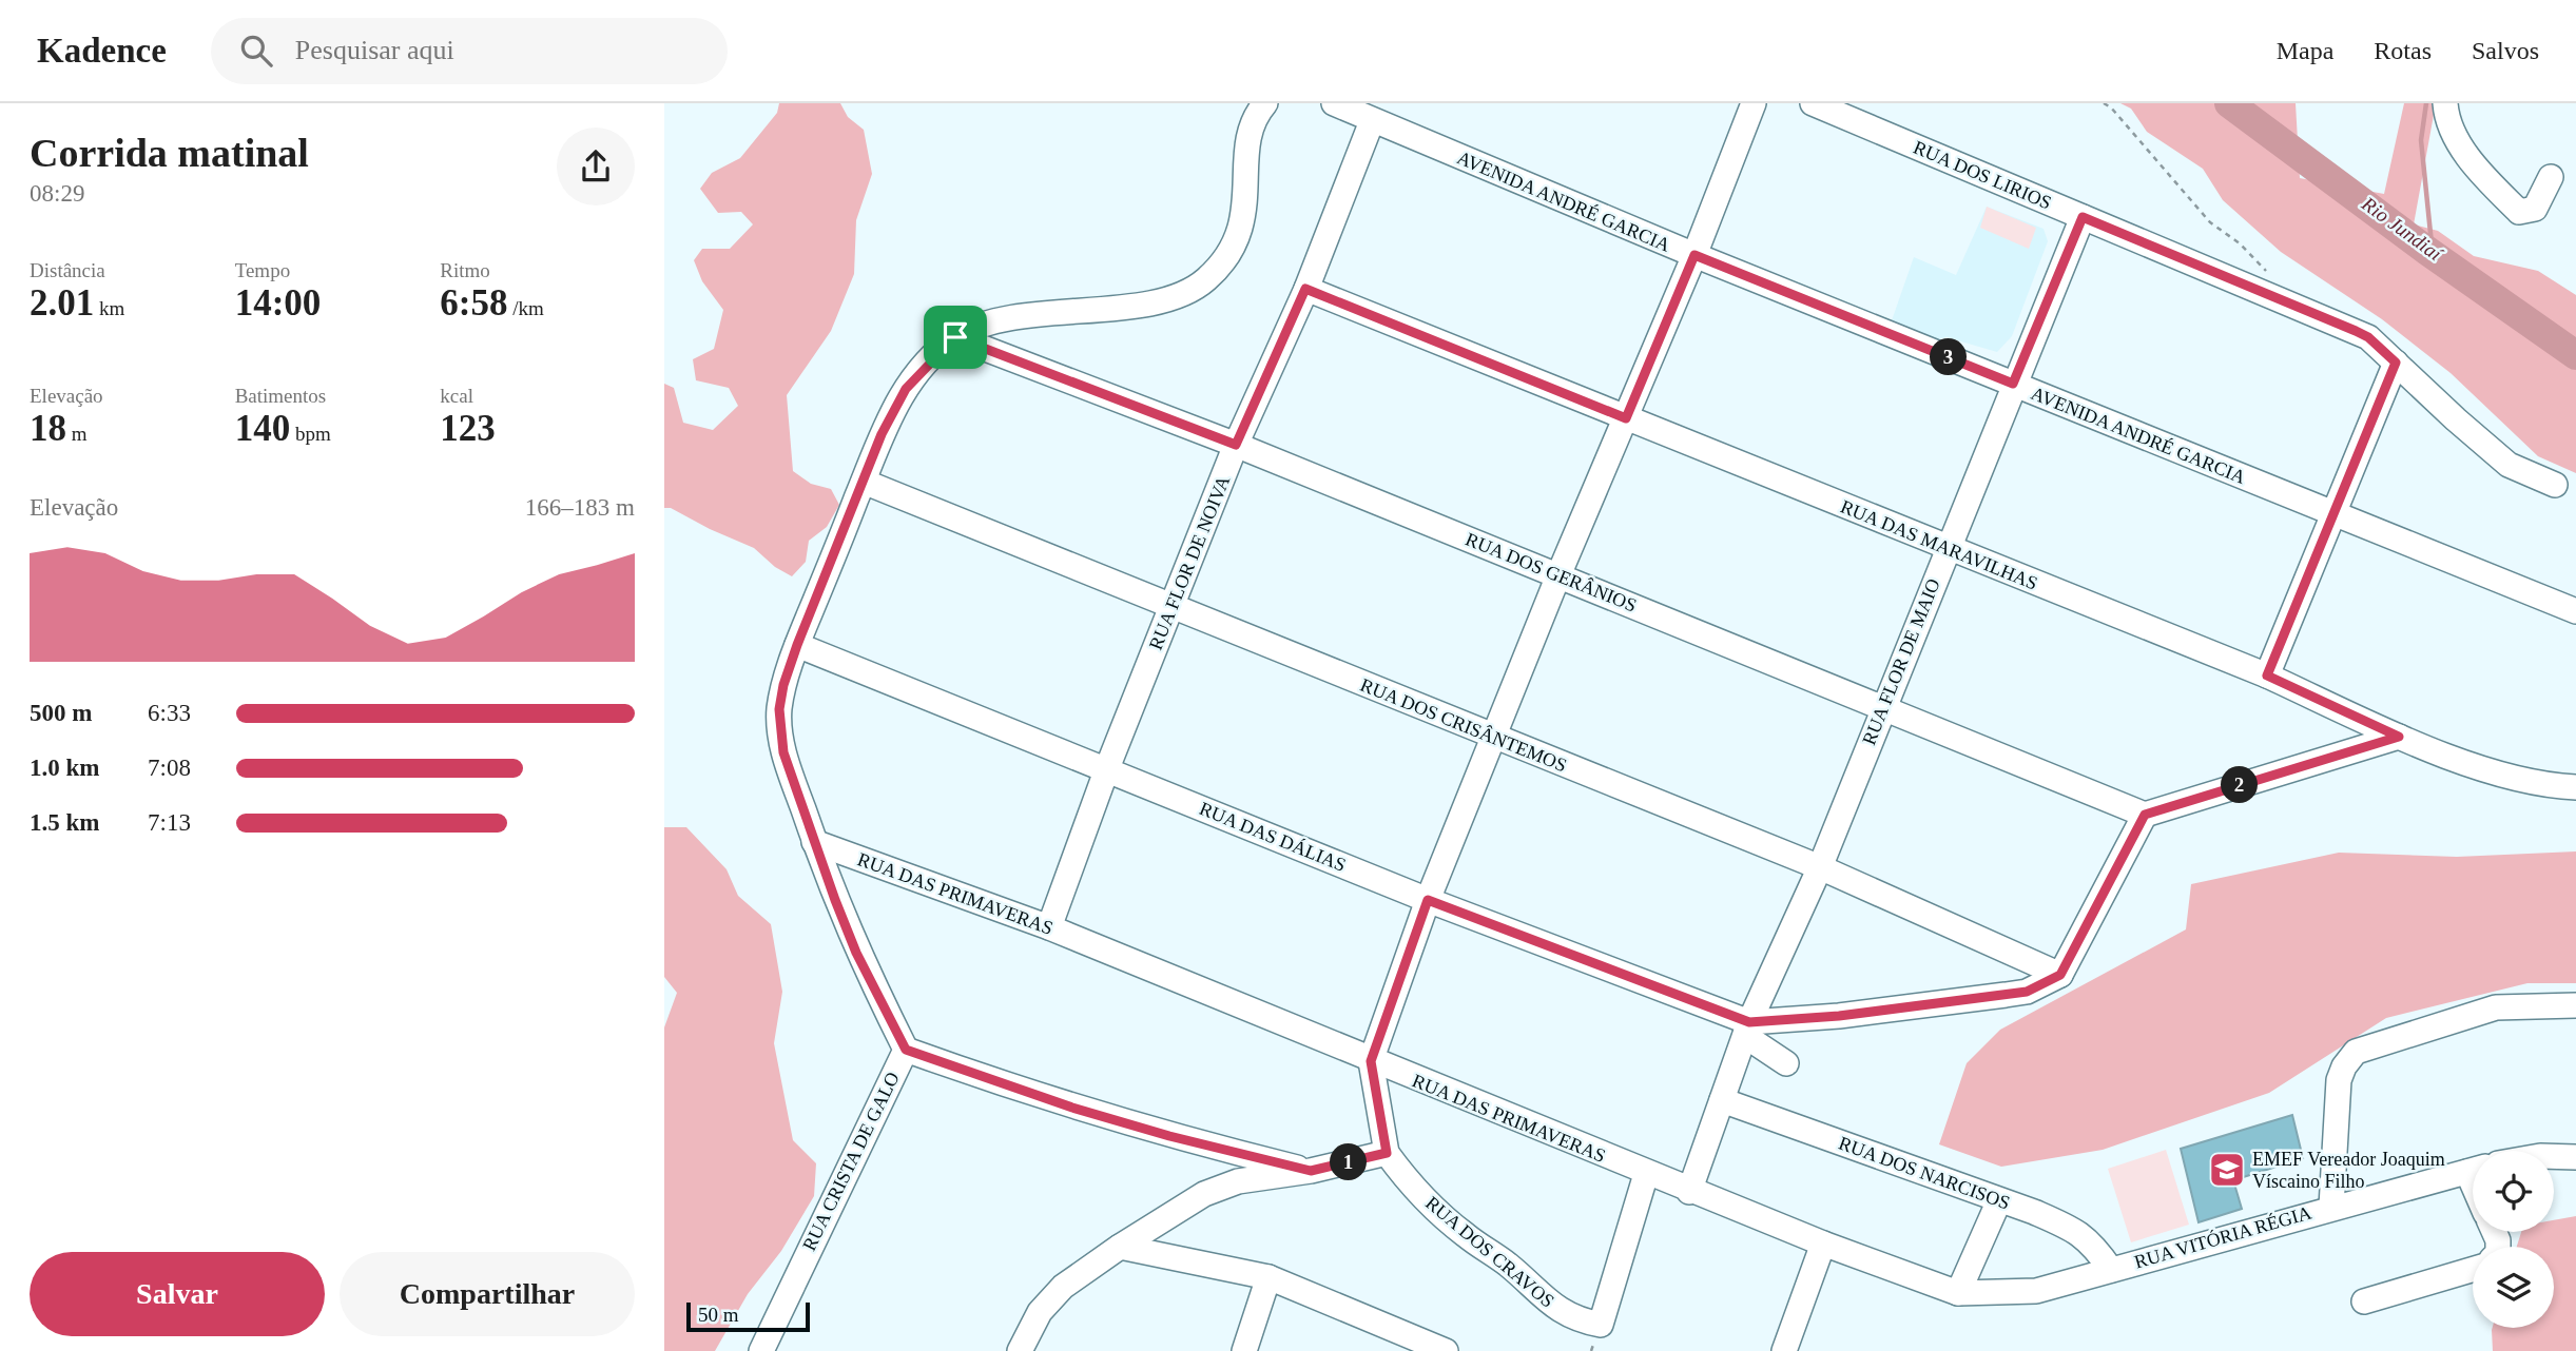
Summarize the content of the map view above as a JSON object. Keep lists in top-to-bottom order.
{
  "streets": {
    "street": [
      "RUA DOS LIRIOS",
      "AVENIDA ANDRÉ GARCIA",
      "RUA DAS MARAVILHAS",
      "RUA FLOR DE NOIVA",
      "RUA DOS GERÂNIOS",
      "RUA FLOR DE MAIO",
      "RUA DOS CRISÂNTEMOS",
      "RUA DAS DÁLIAS",
      "RUA DAS PRIMAVERAS",
      "RUA CRISTA DE GALO",
      "RUA DOS NARCISOS",
      "RUA VITÓRIA RÉGIA",
      "RUA DOS CRAVOS"
    ]
  },
  "crossings": [
    ["RUA DOS LIRIOS", "RUA FLOR DE MAIO"],
    ["AVENIDA ANDRÉ GARCIA", "RUA FLOR DE NOIVA"],
    ["AVENIDA ANDRÉ GARCIA", "RUA FLOR DE MAIO"],
    ["RUA DAS MARAVILHAS", "RUA FLOR DE NOIVA"],
    ["RUA DAS MARAVILHAS", "RUA FLOR DE MAIO"],
    ["RUA FLOR DE NOIVA", "RUA DOS GERÂNIOS"],
    ["RUA FLOR DE NOIVA", "RUA DOS CRISÂNTEMOS"],
    ["RUA FLOR DE NOIVA", "RUA DAS DÁLIAS"],
    ["RUA FLOR DE NOIVA", "RUA DAS PRIMAVERAS"],
    ["RUA DOS GERÂNIOS", "RUA FLOR DE MAIO"],
    ["RUA DOS GERÂNIOS", "RUA CRISTA DE GALO"],
    ["RUA FLOR DE MAIO", "RUA DOS CRISÂNTEMOS"],
    ["RUA FLOR DE MAIO", "RUA DAS DÁLIAS"],
    ["RUA DOS CRISÂNTEMOS", "RUA CRISTA DE GALO"],
    ["RUA DAS DÁLIAS", "RUA CRISTA DE GALO"],
    ["RUA DAS PRIMAVERAS", "RUA CRISTA DE GALO"],
    ["RUA DAS PRIMAVERAS", "RUA VITÓRIA RÉGIA"],
    ["RUA DAS PRIMAVERAS", "RUA DOS CRAVOS"],
    ["RUA DOS NARCISOS", "RUA VITÓRIA RÉGIA"]
  ],
  "water": ["Rio Jundiaí"],
  "places": {
    "school or university": ["EMEF Vereador Joaquim Víscaino Filho"]
  },
  "scale_bar": "50 m",
  "page": {
    "header": "Kadence",
    "search": "Pesquisar aqui",
    "nav": ["Mapa", "Rotas", "Salvos"],
    "heading": ["Corrida matinal", "08:29"],
    "stats": [
      ["Distância", "2.01 km"],
      ["Tempo", "14:00"],
      ["Ritmo", "6:58 /km"],
      ["Elevação", "18 m"],
      ["Batimentos", "140 bpm"],
      ["kcal", "123"]
    ],
    "pins": ["3", "2", "1"],
    "chart": ["Elevação", "166–183 m"],
    "list": [
      {
        "name": "500 m",
        "note": "6:33"
      },
      {
        "name": "1.0 km",
        "note": "7:08"
      },
      {
        "name": "1.5 km",
        "note": "7:13"
      }
    ],
    "buttons": ["Salvar", "Compartilhar"],
    "scale": "50 m"
  }
}
